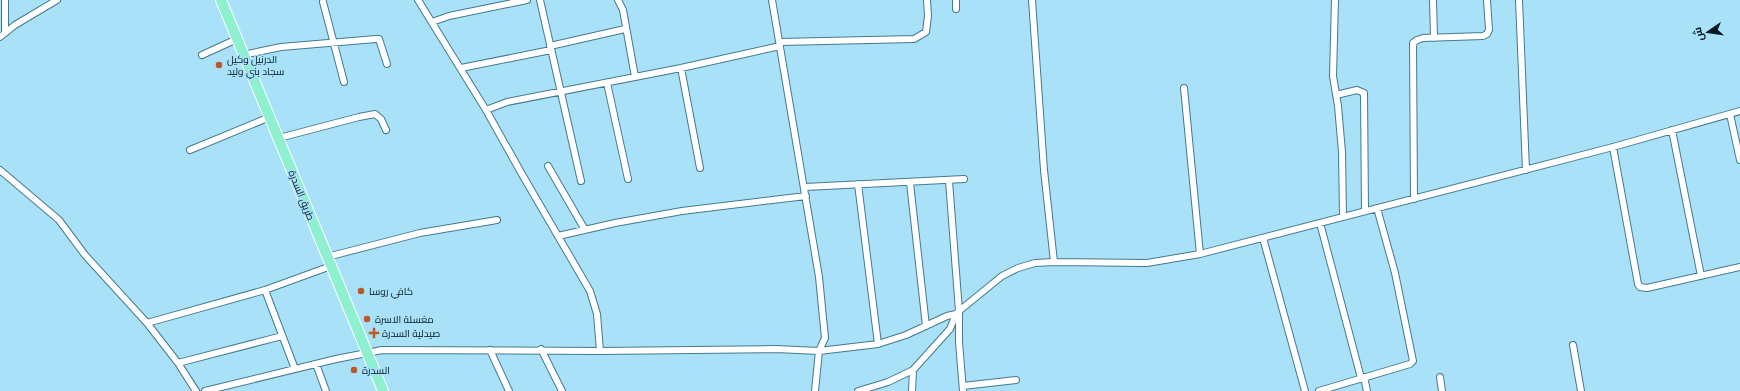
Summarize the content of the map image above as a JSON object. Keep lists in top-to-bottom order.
{
  "streets": {
    "main road": ["طريق السدرة"]
  },
  "places": {
    "other": [
      "الدرنيل وكيل سجاد بني وليد",
      "كافي روسا",
      "مغسلة الاسرة",
      "السدرة"
    ],
    "health": ["صيدلية السدرة"]
  },
  "north": "left"
}
